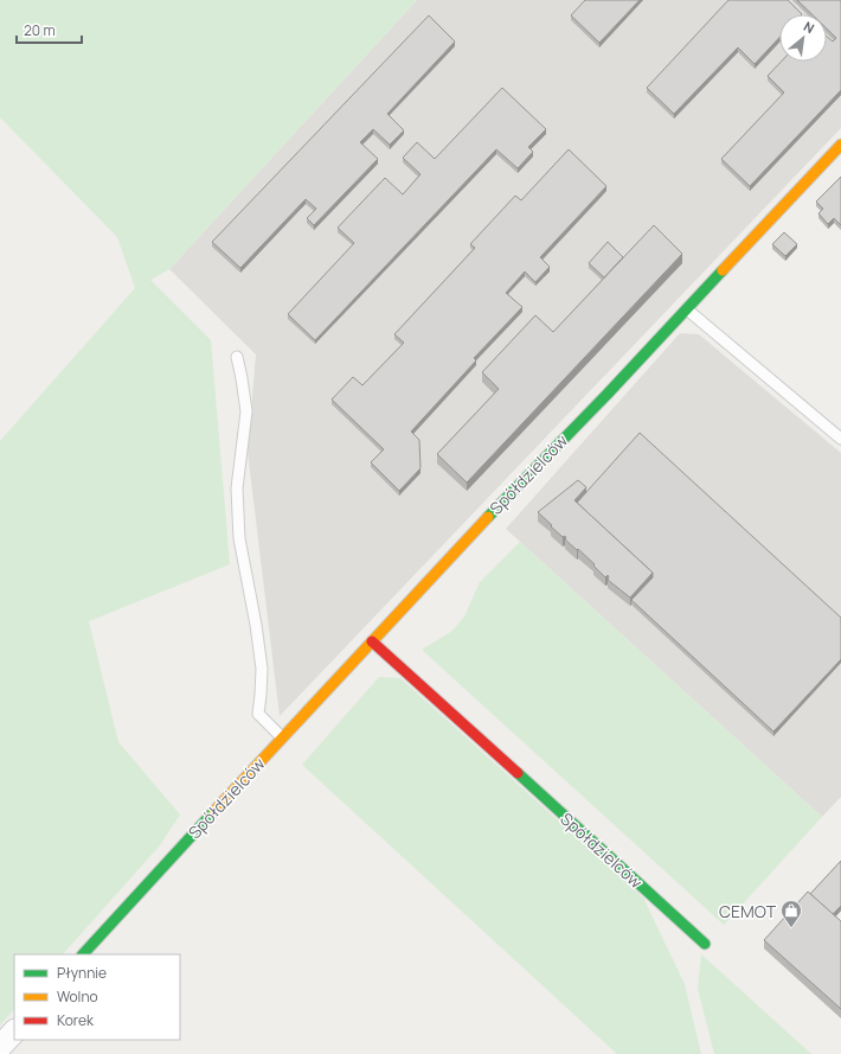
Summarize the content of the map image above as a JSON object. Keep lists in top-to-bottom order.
{
  "streets": {
    "street": ["Spółdzielców"]
  },
  "places": {
    "shop": ["CEMOT"]
  },
  "legend": ["Płynnie", "Wolno", "Korek"],
  "scale_bar": "20 m",
  "north": "top right"
}
